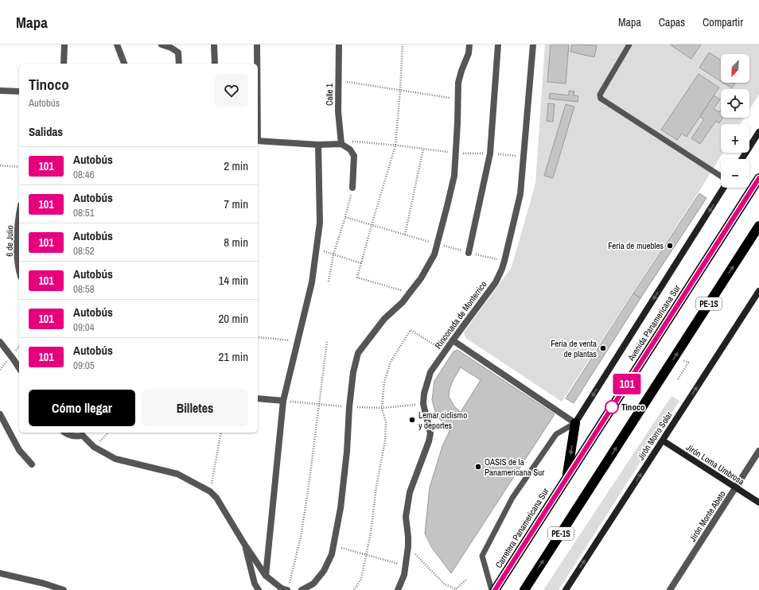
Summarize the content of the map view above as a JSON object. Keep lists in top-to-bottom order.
{
  "streets": {
    "highway": ["PE-1S", "Avenida Panamericana Sur", "Carretera Panamericana Sur"],
    "street": [
      "Calle 1",
      "6 de Julio",
      "Rinconada de Monterrico",
      "Jirón Morro Solar",
      "Jirón Loma Umbrosa",
      "Jirón Monte Abeto"
    ]
  },
  "crossings": [
    ["Avenida Panamericana Sur", "Carretera Panamericana Sur"],
    ["Jirón Morro Solar", "Jirón Loma Umbrosa"],
    ["Jirón Loma Umbrosa", "Jirón Monte Abeto"]
  ],
  "one_way": ["Avenida Panamericana Sur", "Jirón Morro Solar"],
  "places": [
    "Feria de muebles",
    "Feria de venta de plantas",
    "Tinoco",
    "Lemar ciclismo y deportes",
    "OASIS de la Panamericana Sur"
  ],
  "lines": ["bus line 101"],
  "north": "bottom left",
  "page": {
    "header": "Mapa",
    "nav": ["Mapa", "Capas", "Compartir"],
    "on_map": "101",
    "map_buttons": ["+", "−"],
    "heading": [
      ["Tinoco", "Autobús"],
      "Salidas"
    ],
    "list": [
      {
        "mark": "101",
        "name": "Autobús",
        "note": "08:46",
        "value": "2 min"
      },
      {
        "mark": "101",
        "name": "Autobús",
        "note": "08:51",
        "value": "7 min"
      },
      {
        "mark": "101",
        "name": "Autobús",
        "note": "08:52",
        "value": "8 min"
      },
      {
        "mark": "101",
        "name": "Autobús",
        "note": "08:58",
        "value": "14 min"
      },
      {
        "mark": "101",
        "name": "Autobús",
        "note": "09:04",
        "value": "20 min"
      },
      {
        "mark": "101",
        "name": "Autobús",
        "note": "09:05",
        "value": "21 min"
      }
    ],
    "buttons": ["Cómo llegar", "Billetes"]
  }
}
